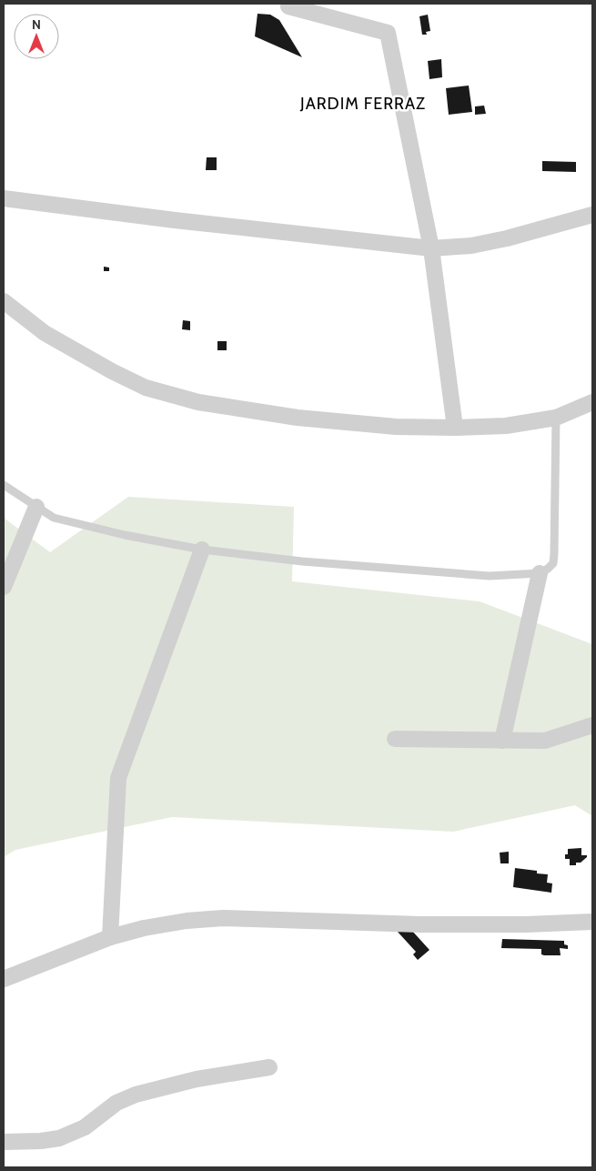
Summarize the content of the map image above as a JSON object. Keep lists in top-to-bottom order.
{
  "districts": ["JARDIM FERRAZ"],
  "north": "top"
}
